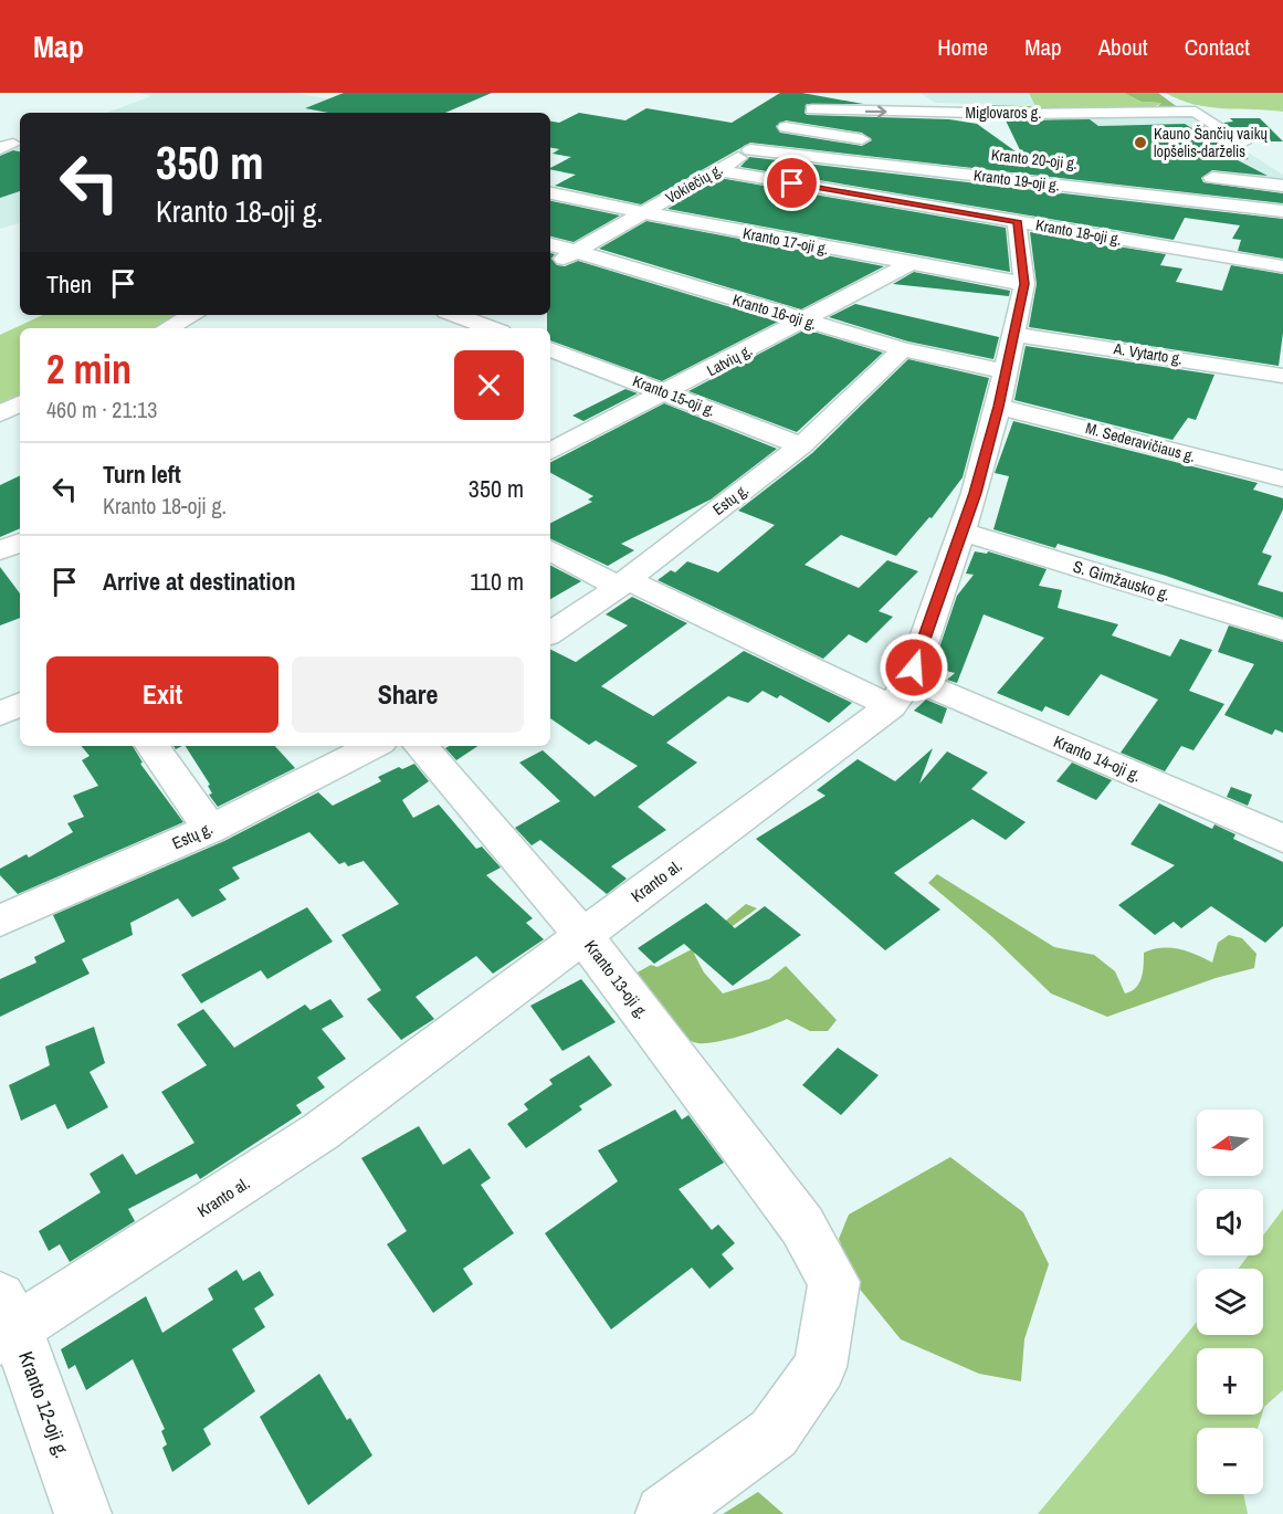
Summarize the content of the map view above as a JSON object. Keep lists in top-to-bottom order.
{
  "streets": {
    "street": [
      "Miglovaros g.",
      "Kranto 19-oji g.",
      "Vokiečių g.",
      "Kranto 18-oji g.",
      "Kranto 17-oji g.",
      "Kranto 16-oji g.",
      "A. Vytarto g.",
      "Latvių g.",
      "Kranto 15-oji g.",
      "M. Sederavičiaus g.",
      "Estų g.",
      "S. Gimžausko g.",
      "Kranto 14-oji g.",
      "Kranto al.",
      "Kranto 13-oji g.",
      "Kranto 12-oji g."
    ]
  },
  "crossings": [
    ["Miglovaros g.", "Vokiečių g."],
    ["Kranto 19-oji g.", "Vokiečių g."],
    ["Vokiečių g.", "Kranto 18-oji g."],
    ["Vokiečių g.", "Kranto 17-oji g."],
    ["Vokiečių g.", "Kranto 16-oji g."],
    ["Kranto 17-oji g.", "Latvių g."],
    ["Kranto 16-oji g.", "Latvių g."],
    ["Kranto 16-oji g.", "M. Sederavičiaus g."],
    ["Kranto 16-oji g.", "Estų g."],
    ["Latvių g.", "Kranto 15-oji g."],
    ["Kranto 15-oji g.", "Estų g."],
    ["Estų g.", "Kranto 14-oji g."],
    ["Kranto 14-oji g.", "Kranto al."],
    ["Kranto al.", "Kranto 13-oji g."],
    ["Kranto al.", "Kranto 12-oji g."]
  ],
  "places": ["Kauno Šančių vaikų lopšelis-darželis"],
  "north": "left",
  "page": {
    "header": "Map",
    "nav": [
      "Home",
      "Map",
      "About",
      "Contact"
    ],
    "turn": ["350 m", "Kranto 18-oji g."],
    "then": "Then",
    "heading": ["2 min", "460 m · 21:13"],
    "list": [
      {
        "name": "Turn left",
        "note": "Kranto 18-oji g.",
        "value": "350 m"
      },
      {
        "name": "Arrive at destination",
        "value": "110 m"
      }
    ],
    "buttons": ["Exit", "Share"],
    "map_buttons": ["+", "−"]
  }
}
